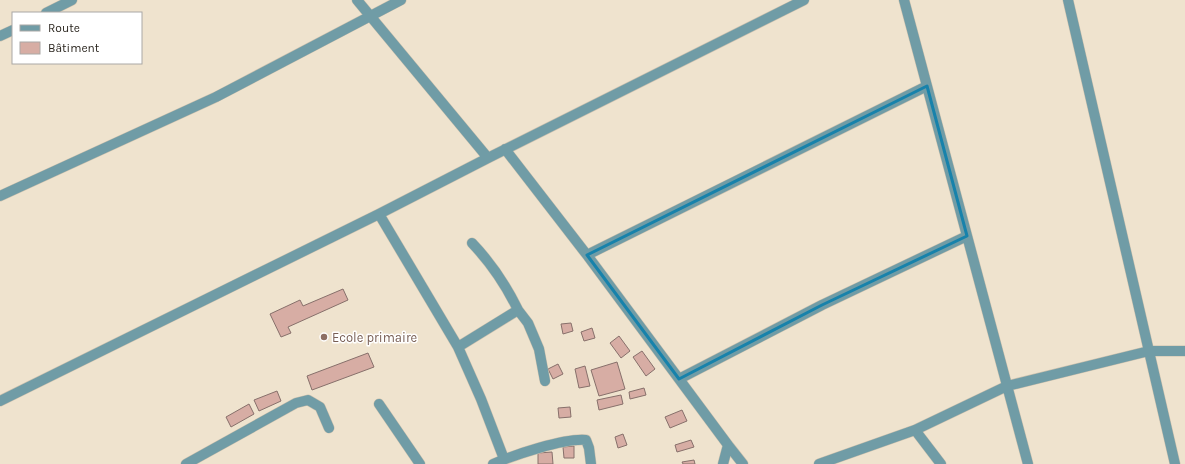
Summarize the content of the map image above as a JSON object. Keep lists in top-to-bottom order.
{
  "places": ["Ecole primaire"],
  "legend": ["Route", "Bâtiment"]
}
